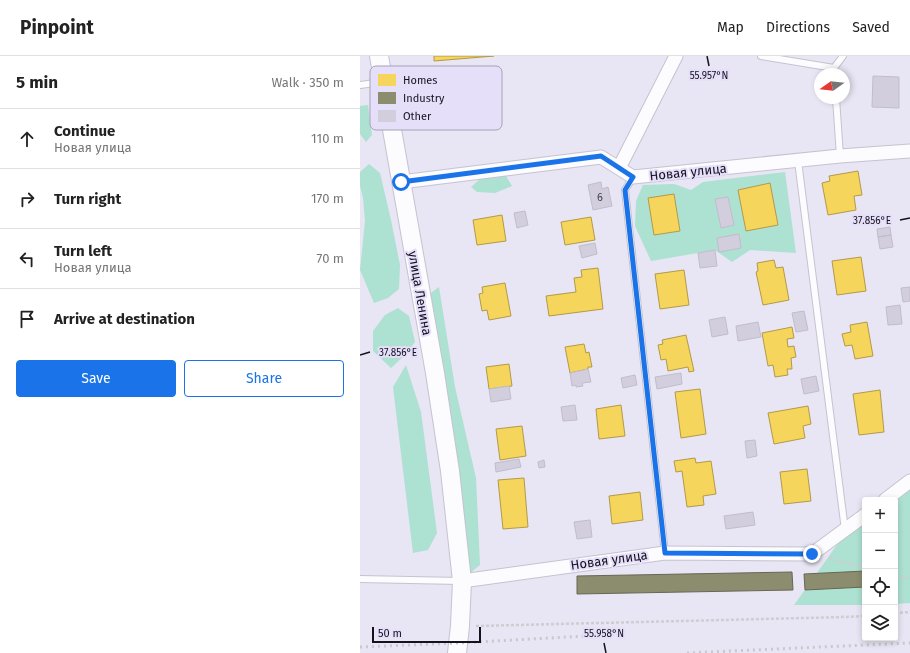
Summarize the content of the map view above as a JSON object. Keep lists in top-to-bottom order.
{
  "streets": {
    "main road": ["улица Ленина"],
    "street": ["Новая улица"]
  },
  "crossings": [
    ["Новая улица", "улица Ленина"]
  ],
  "house_numbers": ["6"],
  "legend": ["Homes", "Industry", "Other"],
  "scale_bar": "50 m",
  "north": "left",
  "page": {
    "header": "Pinpoint",
    "nav": ["Map", "Directions", "Saved"],
    "heading": ["5 min", "Walk · 350 m"],
    "list": [
      ["Continue", "Новая улица", "110 m"],
      ["Turn right", "170 m"],
      ["Turn left", "Новая улица", "70 m"],
      "Arrive at destination"
    ],
    "buttons": ["Save", "Share"],
    "map_buttons": ["+", "−"],
    "scale": "50 m"
  },
  "coordinates": ["55.957°N", "37.856°E", "55.958°N"]
}
